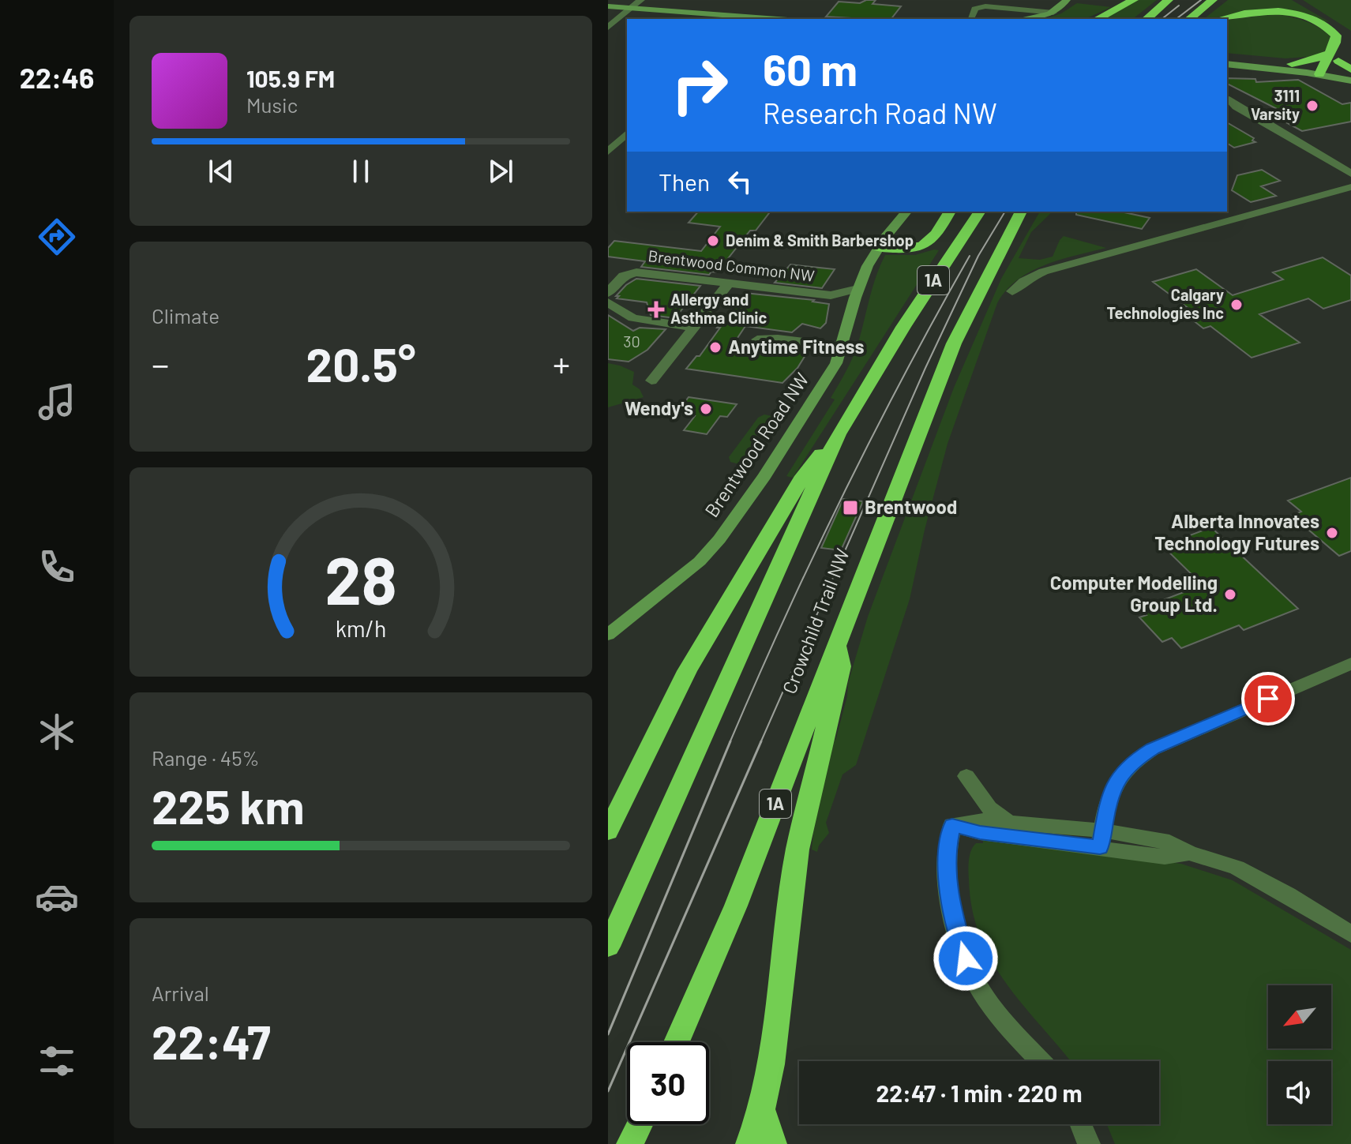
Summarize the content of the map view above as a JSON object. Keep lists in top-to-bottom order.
{
  "streets": {
    "highway": ["1A", "Crowchild Trail NW"],
    "street": ["Brentwood Common NW", "Brentwood Road NW"]
  },
  "crossings": [
    ["Brentwood Common NW", "Brentwood Road NW"]
  ],
  "places": {
    "other": [
      "3111 Varsity",
      "Denim & Smith Barbershop",
      "Calgary Technologies Inc",
      "Anytime Fitness",
      "Wendy's",
      "Alberta Innovates Technology Futures",
      "Computer Modelling Group Ltd."
    ],
    "health": ["Allergy and Asthma Clinic"],
    "transit": ["Brentwood"]
  },
  "house_numbers": ["30"],
  "north": "bottom left",
  "page": {
    "tabs": "22:46",
    "turn": ["60 m", "Research Road NW"],
    "song": ["105.9 FM", "Music"],
    "then": "Then",
    "tile": [
      "Climate",
      ["Range · 45%", "225 km"],
      ["Arrival", "22:47"]
    ],
    "heat": ["−", "20.5°", "+"],
    "limit": "30",
    "trip": "22:47 · 1 min · 220 m",
    "gauge": ["28", "km/h"]
  }
}
